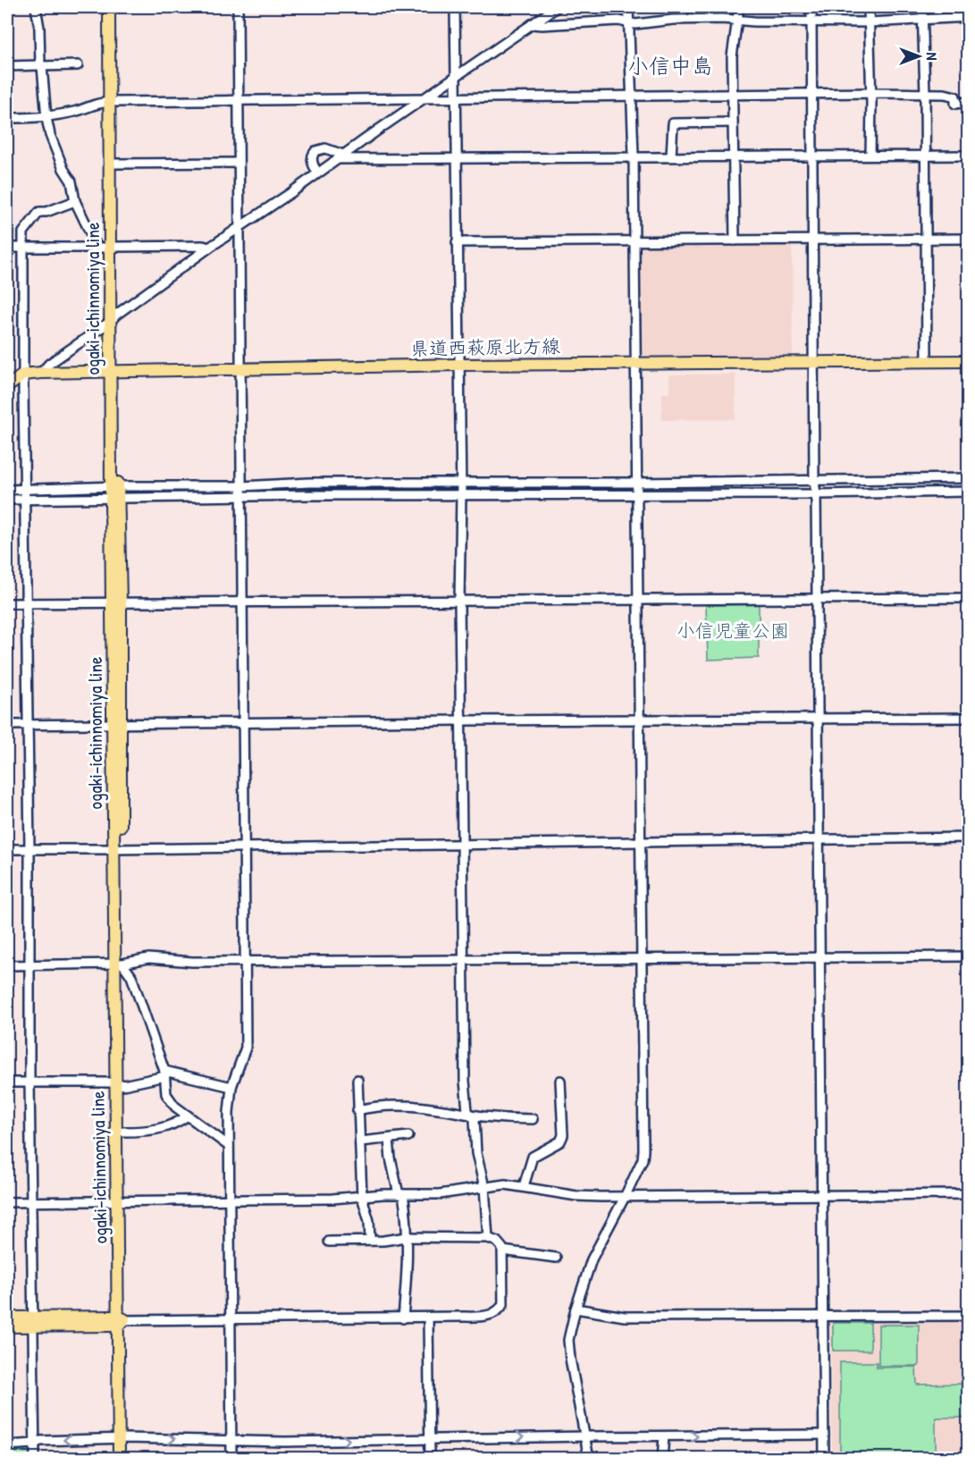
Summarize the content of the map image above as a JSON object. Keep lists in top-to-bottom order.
{
  "streets": {
    "main road": ["ogaki-ichinnomiya line", "県道西萩原北方線"]
  },
  "crossings": [
    ["ogaki-ichinnomiya line", "県道西萩原北方線"]
  ],
  "districts": ["小信中島"],
  "parks": ["小信児童公園"],
  "north": "right"
}
